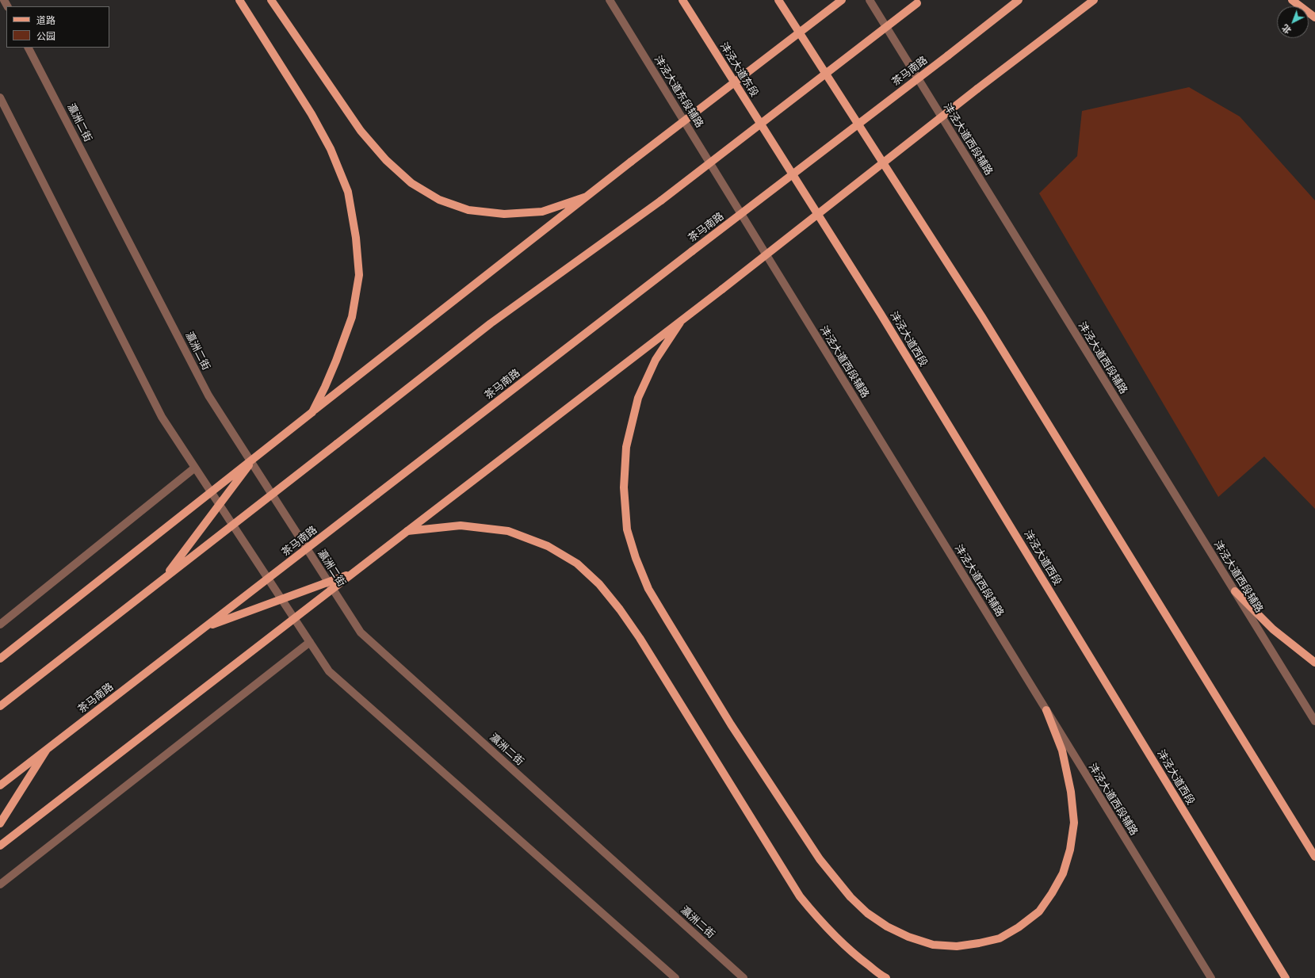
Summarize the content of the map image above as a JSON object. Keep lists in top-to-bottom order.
{
  "streets": {
    "main road": ["沣泾大道东段", "茶马南路", "沣泾大道西段"],
    "street": ["沣泾大道东段辅路", "瀛洲二街", "沣泾大道西段辅路"]
  },
  "crossings": [
    ["沣泾大道东段", "沣泾大道西段"],
    ["沣泾大道东段辅路", "沣泾大道西段辅路"]
  ],
  "legend": ["道路", "公园"],
  "north": "bottom left"
}
